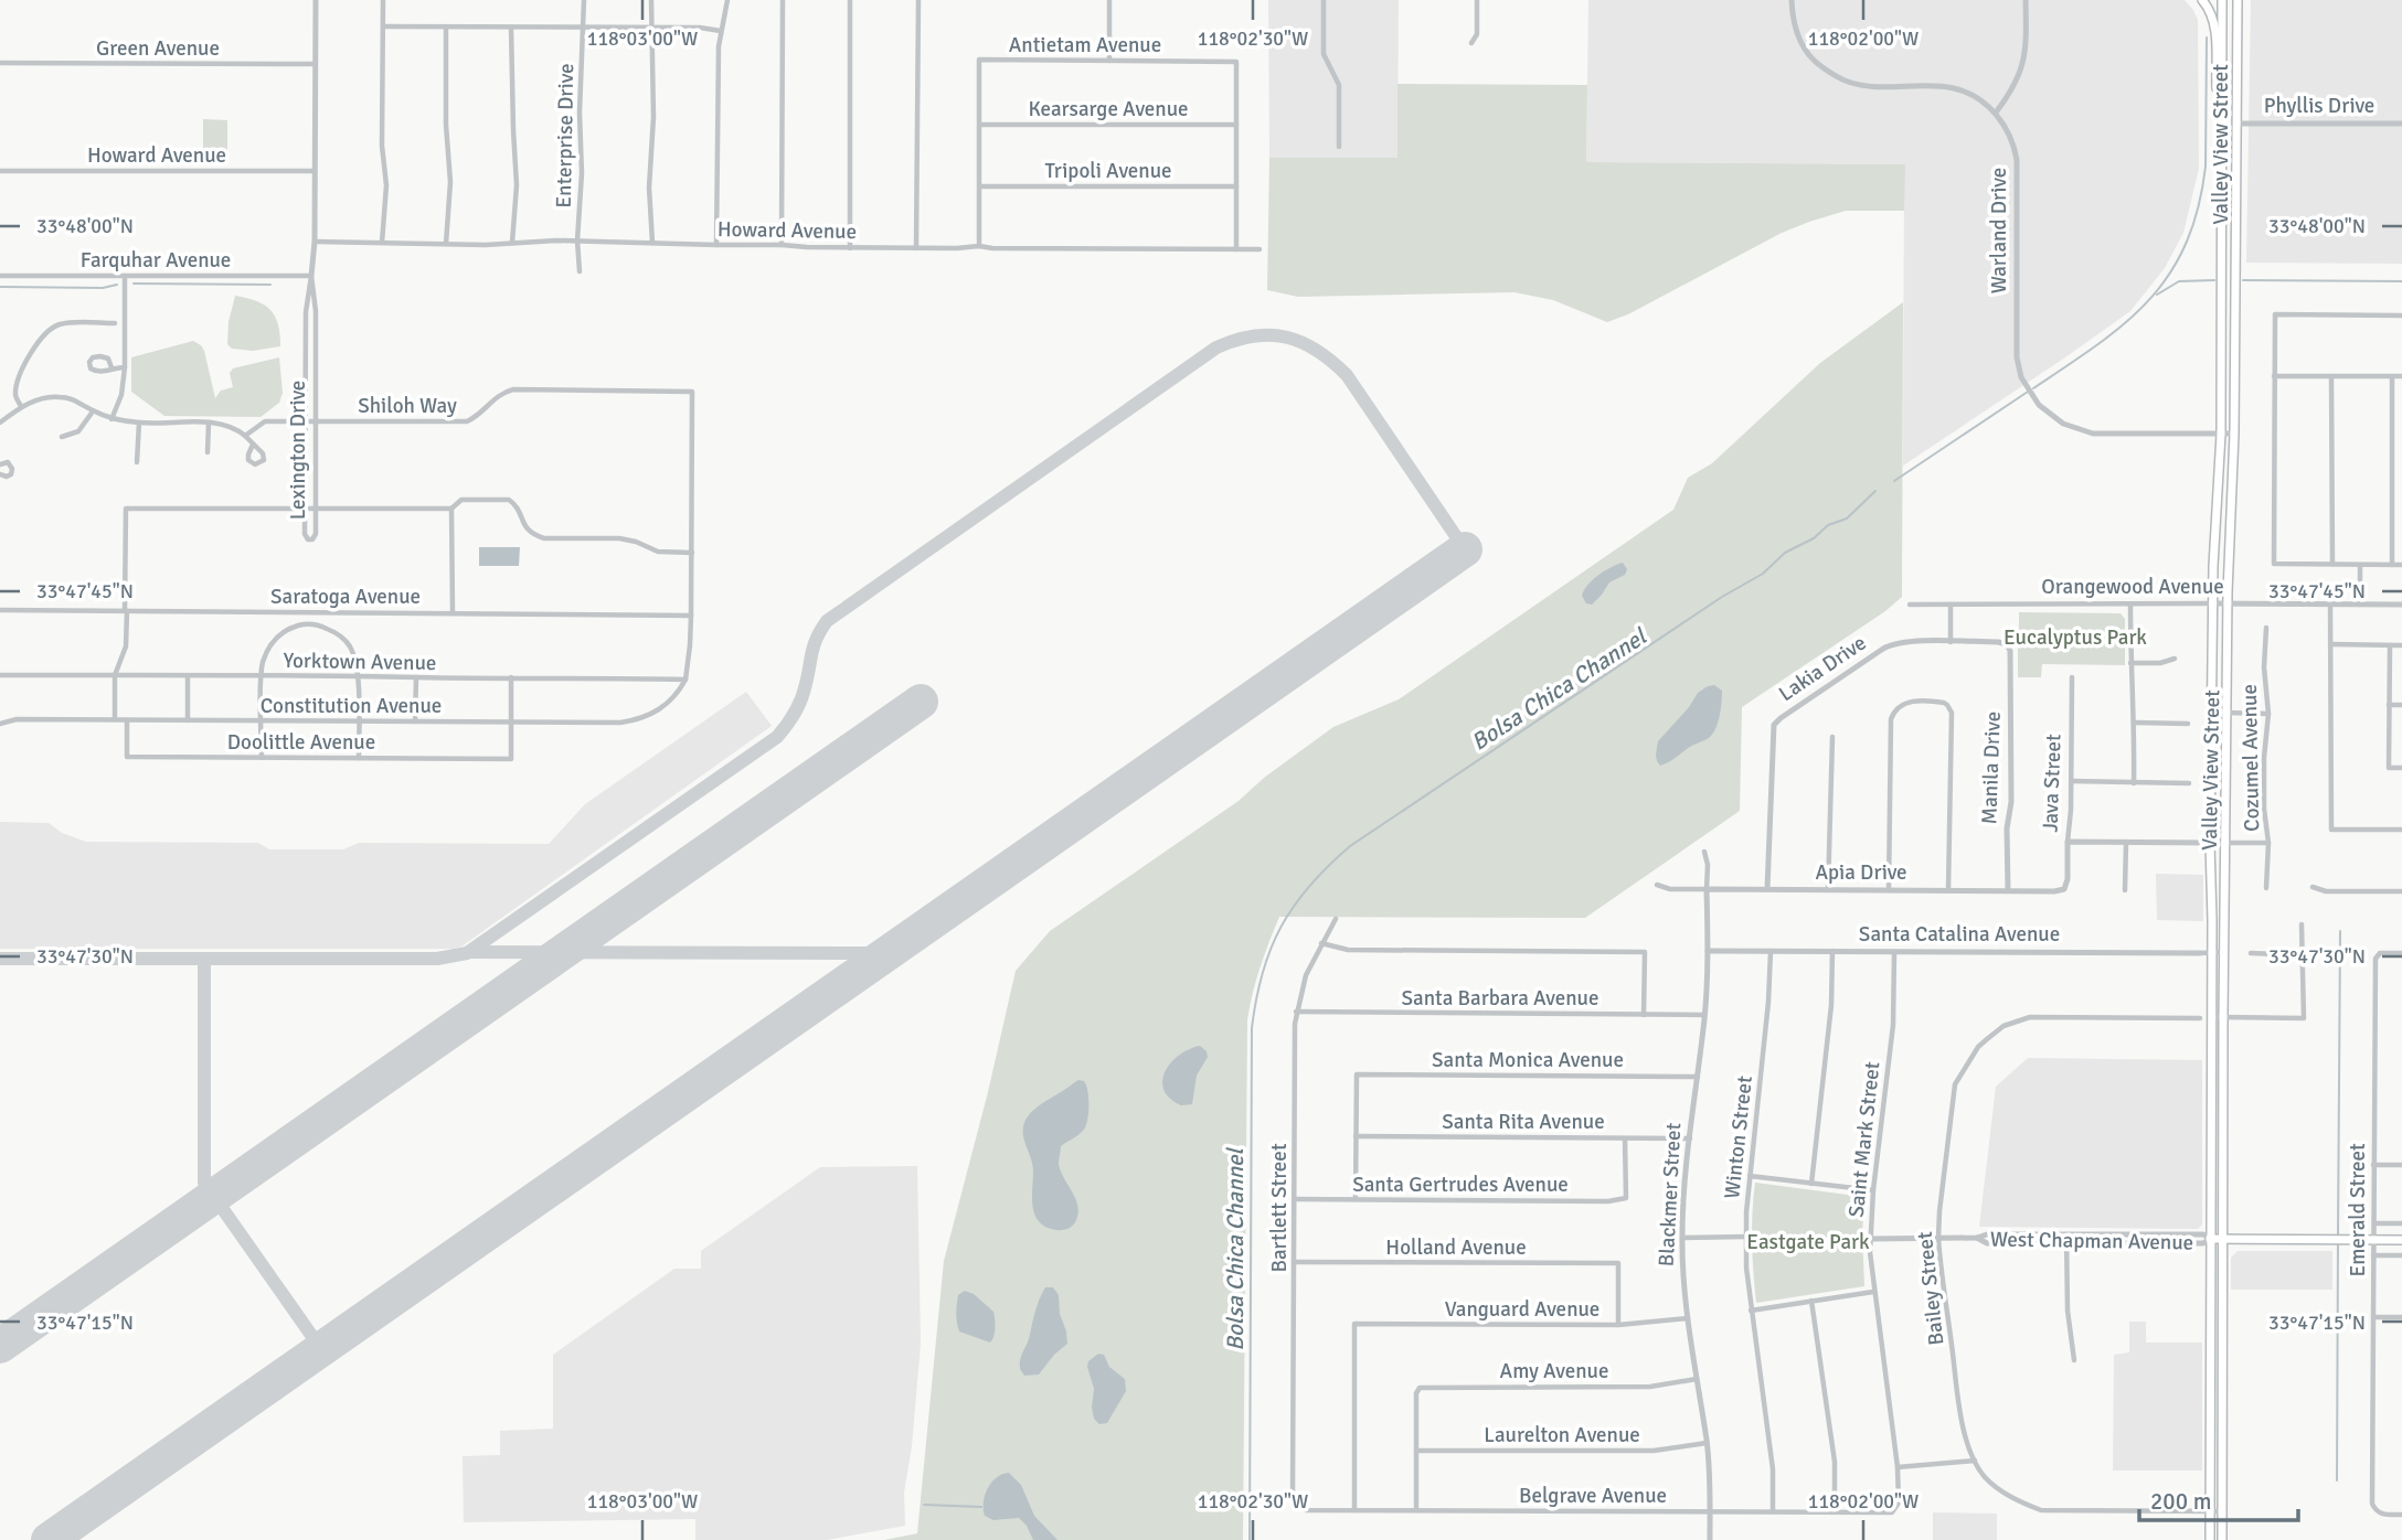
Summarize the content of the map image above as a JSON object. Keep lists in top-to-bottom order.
{
  "streets": {
    "main road": ["Valley View Street", "West Chapman Avenue"],
    "street": [
      "Antietam Avenue",
      "Green Avenue",
      "Phyllis Drive",
      "Kearsarge Avenue",
      "Enterprise Drive",
      "Howard Avenue",
      "Tripoli Avenue",
      "Warland Drive",
      "Farquhar Avenue",
      "Shiloh Way",
      "Lexington Drive",
      "Orangewood Avenue",
      "Saratoga Avenue",
      "Yorktown Avenue",
      "Lakia Drive",
      "Constitution Avenue",
      "Doolittle Avenue",
      "Cozumel Avenue",
      "Manila Drive",
      "Java Street",
      "Apia Drive",
      "Santa Catalina Avenue",
      "Santa Barbara Avenue",
      "Santa Monica Avenue",
      "Santa Rita Avenue",
      "Winton Street",
      "Saint Mark Street",
      "Santa Gertrudes Avenue",
      "Blackmer Street",
      "Bartlett Street",
      "Emerald Street",
      "Holland Avenue",
      "Bailey Street",
      "Vanguard Avenue",
      "Amy Avenue",
      "Laurelton Avenue",
      "Belgrave Avenue"
    ]
  },
  "crossings": [
    ["Antietam Avenue", "Kearsarge Avenue"],
    ["Green Avenue", "Lexington Drive"],
    ["Phyllis Drive", "Valley View Street"],
    ["Enterprise Drive", "Howard Avenue"],
    ["Valley View Street", "Warland Drive"],
    ["Valley View Street", "Orangewood Avenue"],
    ["Valley View Street", "Santa Catalina Avenue"],
    ["Valley View Street", "West Chapman Avenue"],
    ["Valley View Street", "Bailey Street"],
    ["Howard Avenue", "Lexington Drive"],
    ["Farquhar Avenue", "Lexington Drive"],
    ["Shiloh Way", "Lexington Drive"],
    ["Shiloh Way", "Saratoga Avenue"],
    ["Shiloh Way", "Yorktown Avenue"],
    ["Shiloh Way", "Constitution Avenue"],
    ["Yorktown Avenue", "Constitution Avenue"],
    ["Lakia Drive", "Manila Drive"],
    ["Lakia Drive", "Apia Drive"],
    ["Constitution Avenue", "Doolittle Avenue"],
    ["Manila Drive", "Apia Drive"],
    ["Java Street", "Apia Drive"],
    ["Apia Drive", "Blackmer Street"],
    ["Santa Catalina Avenue", "Winton Street"],
    ["Santa Catalina Avenue", "Saint Mark Street"],
    ["Santa Catalina Avenue", "Blackmer Street"],
    ["Santa Barbara Avenue", "Blackmer Street"],
    ["Santa Barbara Avenue", "Bartlett Street"],
    ["Santa Monica Avenue", "Santa Rita Avenue"],
    ["Santa Monica Avenue", "Blackmer Street"],
    ["Santa Rita Avenue", "Santa Gertrudes Avenue"],
    ["Santa Rita Avenue", "Blackmer Street"],
    ["Winton Street", "Belgrave Avenue"],
    ["Saint Mark Street", "Belgrave Avenue"],
    ["Santa Gertrudes Avenue", "Bartlett Street"],
    ["Blackmer Street", "Vanguard Avenue"],
    ["Blackmer Street", "Amy Avenue"],
    ["Blackmer Street", "Laurelton Avenue"],
    ["Blackmer Street", "Belgrave Avenue"],
    ["Bartlett Street", "Holland Avenue"],
    ["Bartlett Street", "Belgrave Avenue"],
    ["Emerald Street", "West Chapman Avenue"],
    ["Holland Avenue", "Vanguard Avenue"],
    ["Vanguard Avenue", "Belgrave Avenue"],
    ["Amy Avenue", "Laurelton Avenue"]
  ],
  "water": ["Bolsa Chica Channel"],
  "parks": ["Eucalyptus Park", "Eastgate Park"],
  "scale_bar": "200 m",
  "coordinates": [
    "118°03'00\"W",
    "118°02'30\"W",
    "118°02'00\"W",
    "33°48'00\"N",
    "33°47'45\"N",
    "33°47'30\"N",
    "33°47'15\"N"
  ]
}
